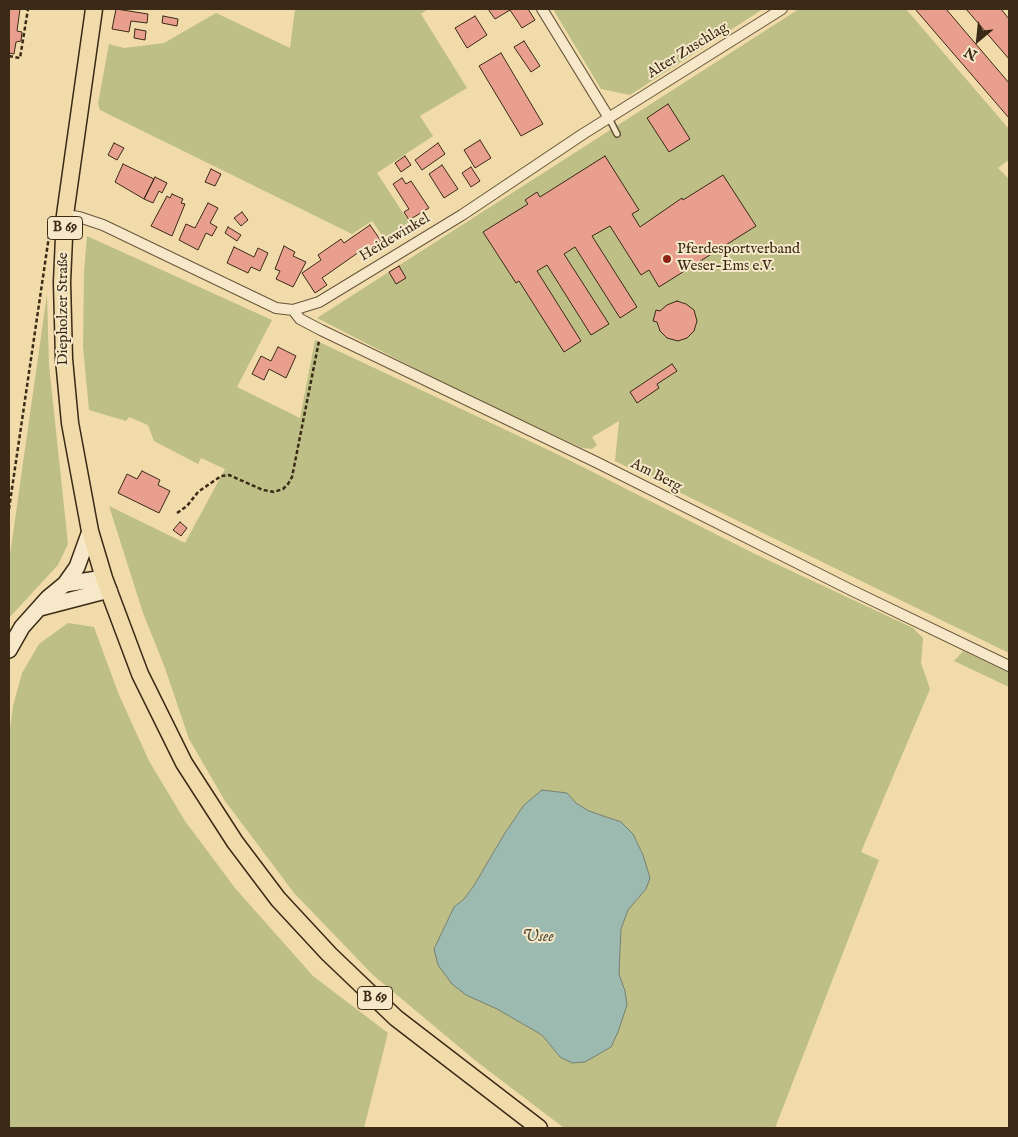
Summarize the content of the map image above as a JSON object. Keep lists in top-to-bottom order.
{
  "streets": {
    "main road": ["B 69", "Diepholzer Straße"],
    "street": ["Alter Zuschlag", "Heidewinkel", "Am Berg"]
  },
  "crossings": [
    ["Alter Zuschlag", "Heidewinkel"],
    ["B 69", "Diepholzer Straße"],
    ["Heidewinkel", "Diepholzer Straße"],
    ["Heidewinkel", "Am Berg"]
  ],
  "water": ["Usee"],
  "places": ["Pferdesportverband Weser-Ems e.V."],
  "north": "bottom left"
}
